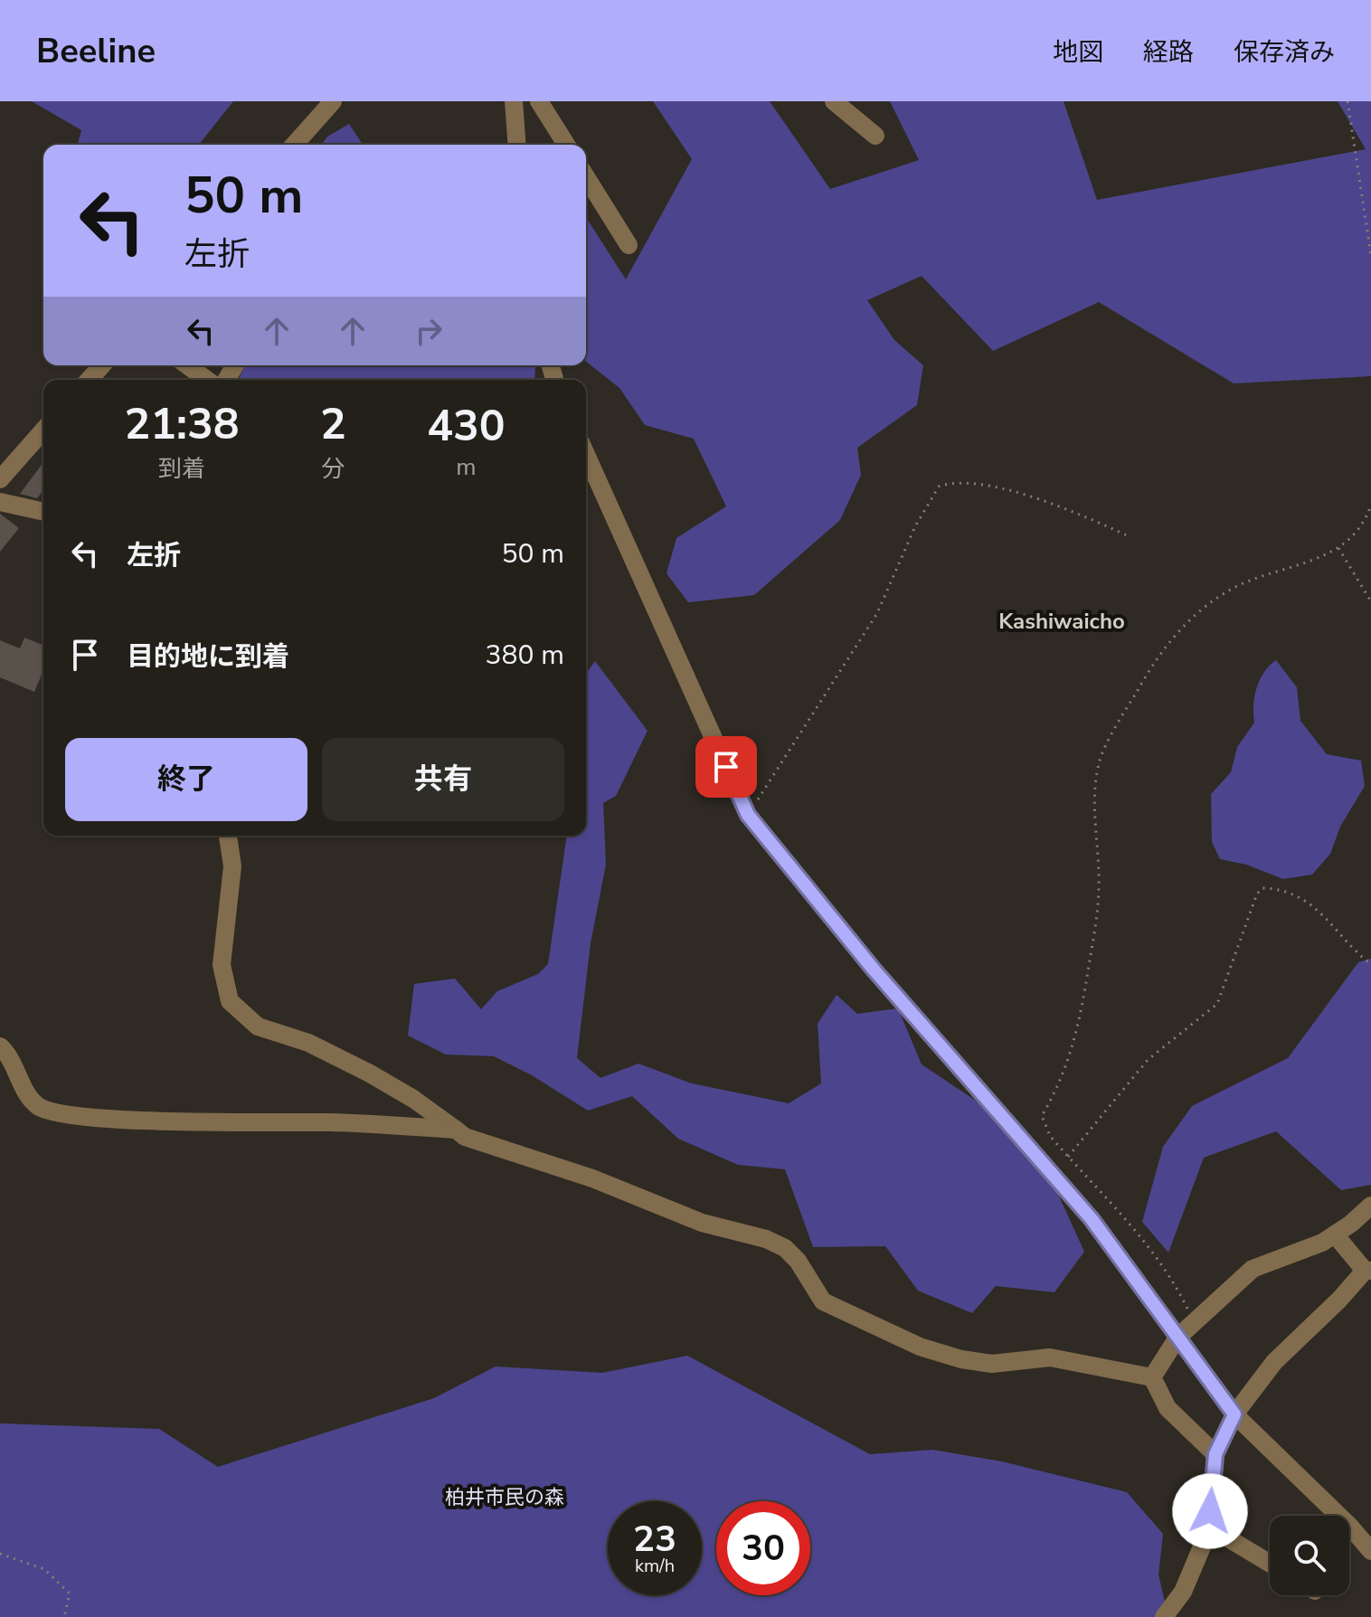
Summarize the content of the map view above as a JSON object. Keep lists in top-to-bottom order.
{
  "districts": ["Kashiwaicho"],
  "parks": ["柏井市民の森"],
  "page": {
    "header": "Beeline",
    "nav": ["地図", "経路", "保存済み"],
    "turn": ["50 m", "左折"],
    "eta": [
      "21:38",
      "到着",
      "2",
      "分",
      "430",
      "m"
    ],
    "list": [
      {
        "name": "左折",
        "value": "50 m"
      },
      {
        "name": "目的地に到着",
        "value": "380 m"
      }
    ],
    "buttons": ["終了", "共有"],
    "speed": "23 km/h",
    "limit": "30"
  }
}
